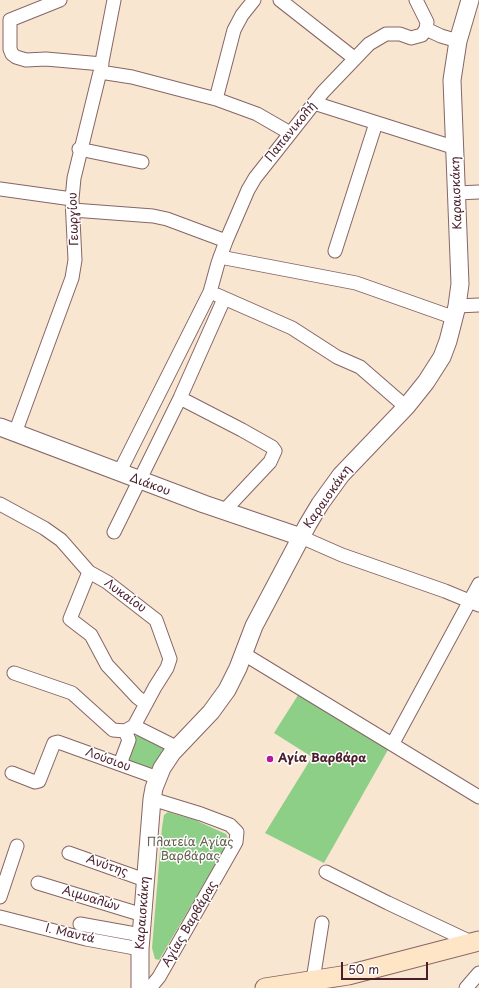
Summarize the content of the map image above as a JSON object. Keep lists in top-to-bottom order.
{
  "streets": {
    "street": [
      "Παπανικολή",
      "Καραισκάκη",
      "Γεωργίου",
      "Διάκου",
      "Λυκαίου",
      "Λούσιου",
      "Ανύτης",
      "Αιμυαλών",
      "Αγίας Βαρβάρας",
      "Ι. Μαντά"
    ]
  },
  "crossings": [
    ["Παπανικολή", "Διάκου"],
    ["Καραισκάκη", "Διάκου"],
    ["Καραισκάκη", "Λούσιου"],
    ["Καραισκάκη", "Ανύτης"],
    ["Καραισκάκη", "Αιμυαλών"],
    ["Καραισκάκη", "Αγίας Βαρβάρας"],
    ["Καραισκάκη", "Ι. Μαντά"],
    ["Γεωργίου", "Διάκου"]
  ],
  "parks": ["Πλατεία Αγίας Βαρβάρας"],
  "places": ["Αγία Βαρβάρα"],
  "scale_bar": "50 m"
}
